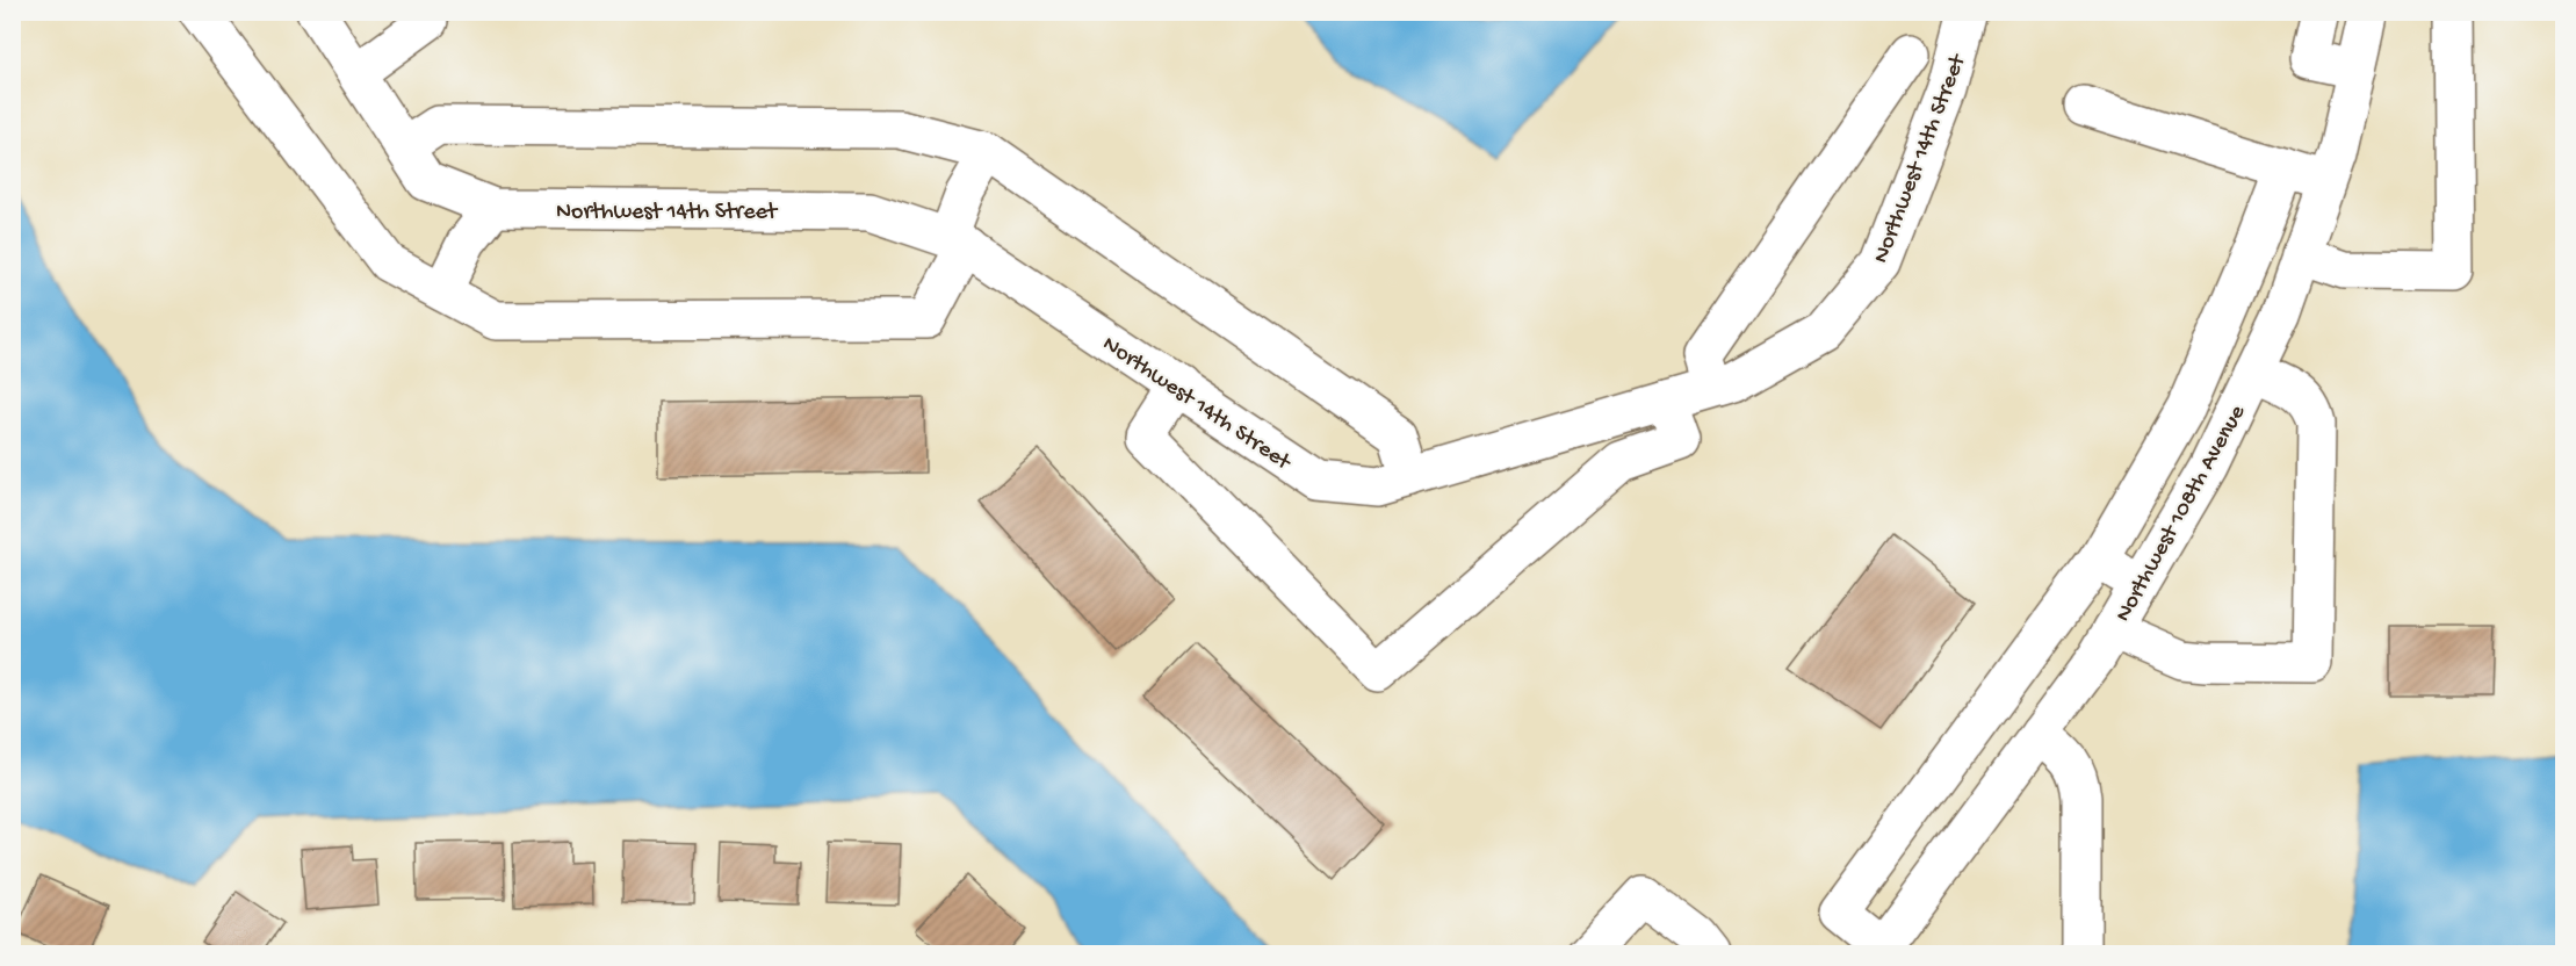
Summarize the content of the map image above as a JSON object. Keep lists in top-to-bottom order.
{
  "streets": {
    "street": ["Northwest 14th Street", "Northwest 108th Avenue"]
  }
}
